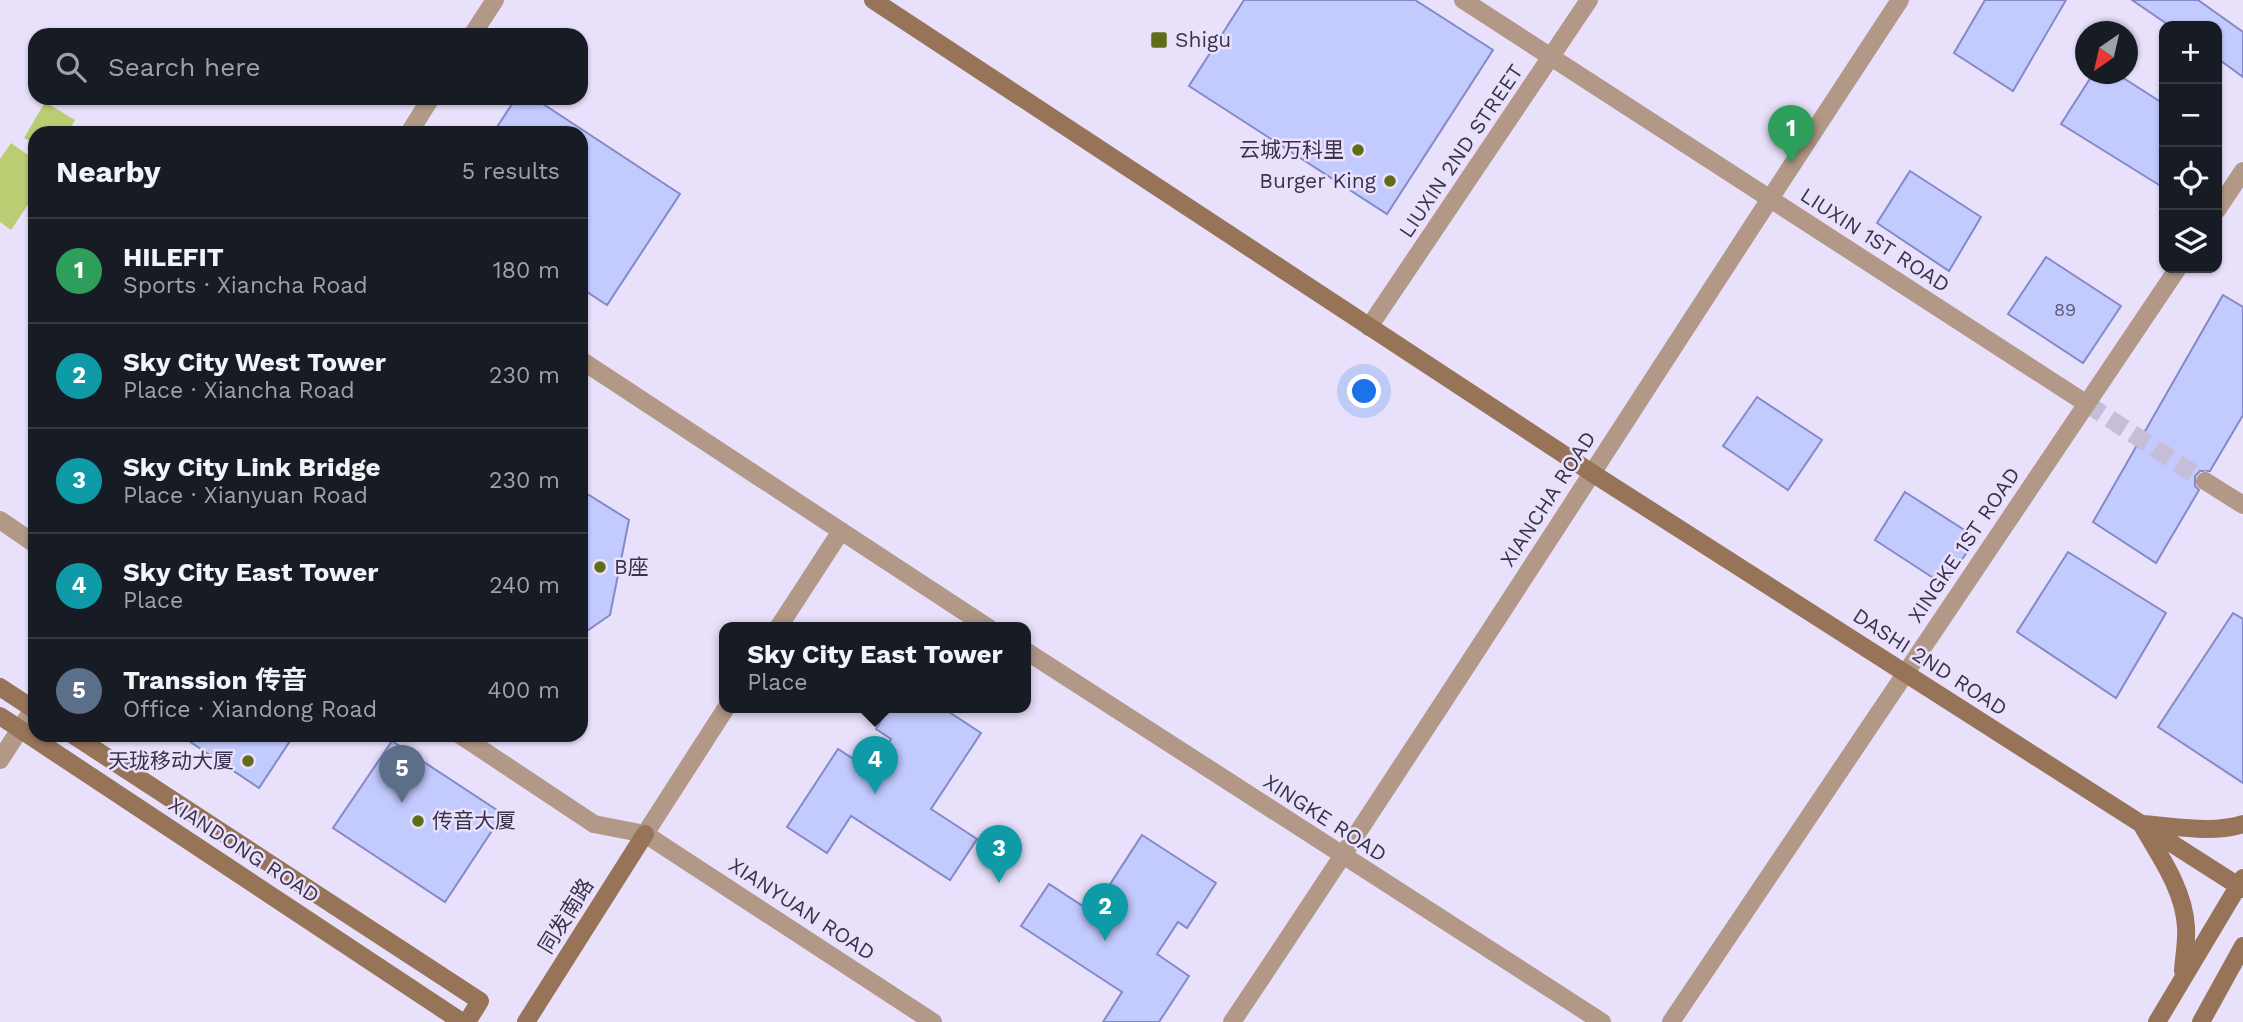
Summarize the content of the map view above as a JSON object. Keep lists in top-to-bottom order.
{
  "streets": {
    "main road": ["DASHI 2ND ROAD", "XIANDONG ROAD", "同发南路"],
    "street": [
      "LIUXIN 2ND STREET",
      "LIUXIN 1ST ROAD",
      "XIANCHA ROAD",
      "XINGKE 1ST ROAD",
      "XINGKE ROAD",
      "XIANYUAN ROAD"
    ]
  },
  "crossings": [
    ["LIUXIN 2ND STREET", "LIUXIN 1ST ROAD"],
    ["LIUXIN 2ND STREET", "DASHI 2ND ROAD"],
    ["LIUXIN 1ST ROAD", "XIANCHA ROAD"],
    ["LIUXIN 1ST ROAD", "XINGKE 1ST ROAD"],
    ["XIANCHA ROAD", "DASHI 2ND ROAD"],
    ["XIANCHA ROAD", "XINGKE ROAD"],
    ["XINGKE 1ST ROAD", "DASHI 2ND ROAD"],
    ["XIANYUAN ROAD", "同发南路"]
  ],
  "places": {
    "transit": ["Shigu"],
    "other": [
      "云城万科里",
      "Burger King",
      "B座",
      "天珑移动大厦",
      "传音大厦"
    ]
  },
  "house_numbers": ["89"],
  "north": "bottom left",
  "page": {
    "map_buttons": ["+", "−"],
    "search": "Search here",
    "pins": [
      "1",
      "4",
      "5",
      "3",
      "2"
    ],
    "heading": ["Nearby", "5 results"],
    "list": [
      {
        "mark": "1",
        "name": "HILEFIT",
        "note": "Sports · Xiancha Road",
        "value": "180 m"
      },
      {
        "mark": "2",
        "name": "Sky City West Tower",
        "note": "Place · Xiancha Road",
        "value": "230 m"
      },
      {
        "mark": "3",
        "name": "Sky City Link Bridge",
        "note": "Place · Xianyuan Road",
        "value": "230 m"
      },
      {
        "mark": "4",
        "name": "Sky City East Tower",
        "note": "Place",
        "value": "240 m"
      },
      {
        "mark": "5",
        "name": "Transsion 传音",
        "note": "Office · Xiandong Road",
        "value": "400 m"
      }
    ],
    "popup": ["Sky City East Tower", "Place"]
  }
}
